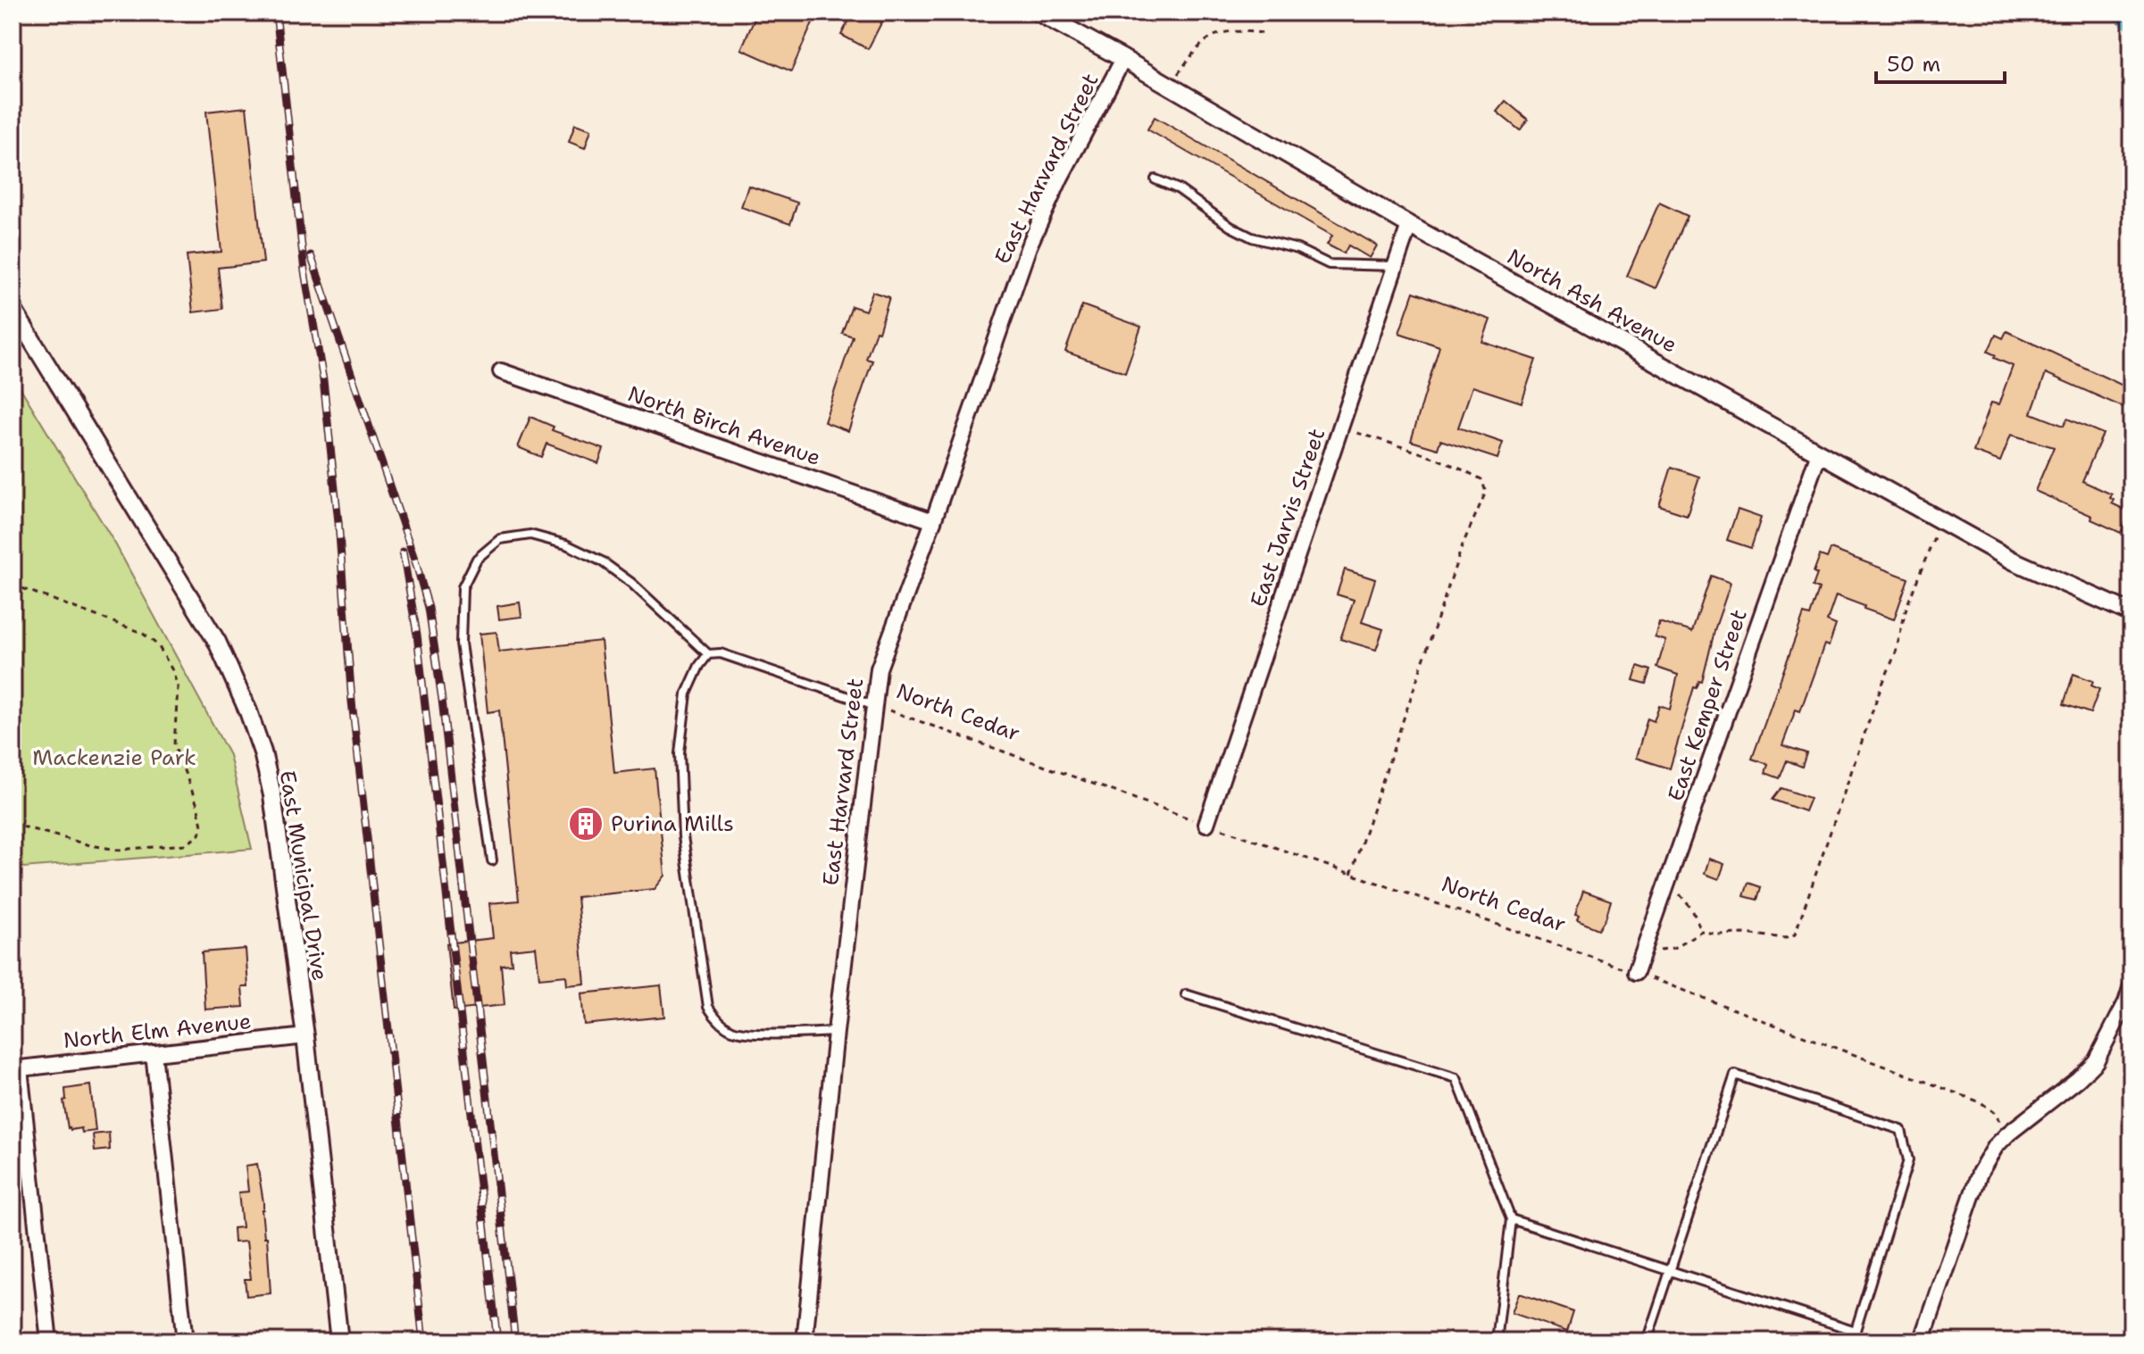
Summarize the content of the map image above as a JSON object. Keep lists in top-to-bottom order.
{
  "streets": {
    "street": [
      "East Harvard Street",
      "North Ash Avenue",
      "North Birch Avenue",
      "East Jarvis Street",
      "East Kemper Street",
      "East Municipal Drive",
      "North Elm Avenue"
    ],
    "path": ["North Cedar"]
  },
  "crossings": [
    ["East Harvard Street", "North Ash Avenue"],
    ["East Harvard Street", "North Birch Avenue"],
    ["East Harvard Street", "North Cedar"],
    ["North Ash Avenue", "East Jarvis Street"],
    ["North Ash Avenue", "East Kemper Street"],
    ["East Jarvis Street", "North Cedar"],
    ["East Kemper Street", "North Cedar"],
    ["East Municipal Drive", "North Elm Avenue"]
  ],
  "parks": ["Mackenzie Park"],
  "places": {
    "building": ["Purina Mills"]
  },
  "scale_bar": "50 m"
}
